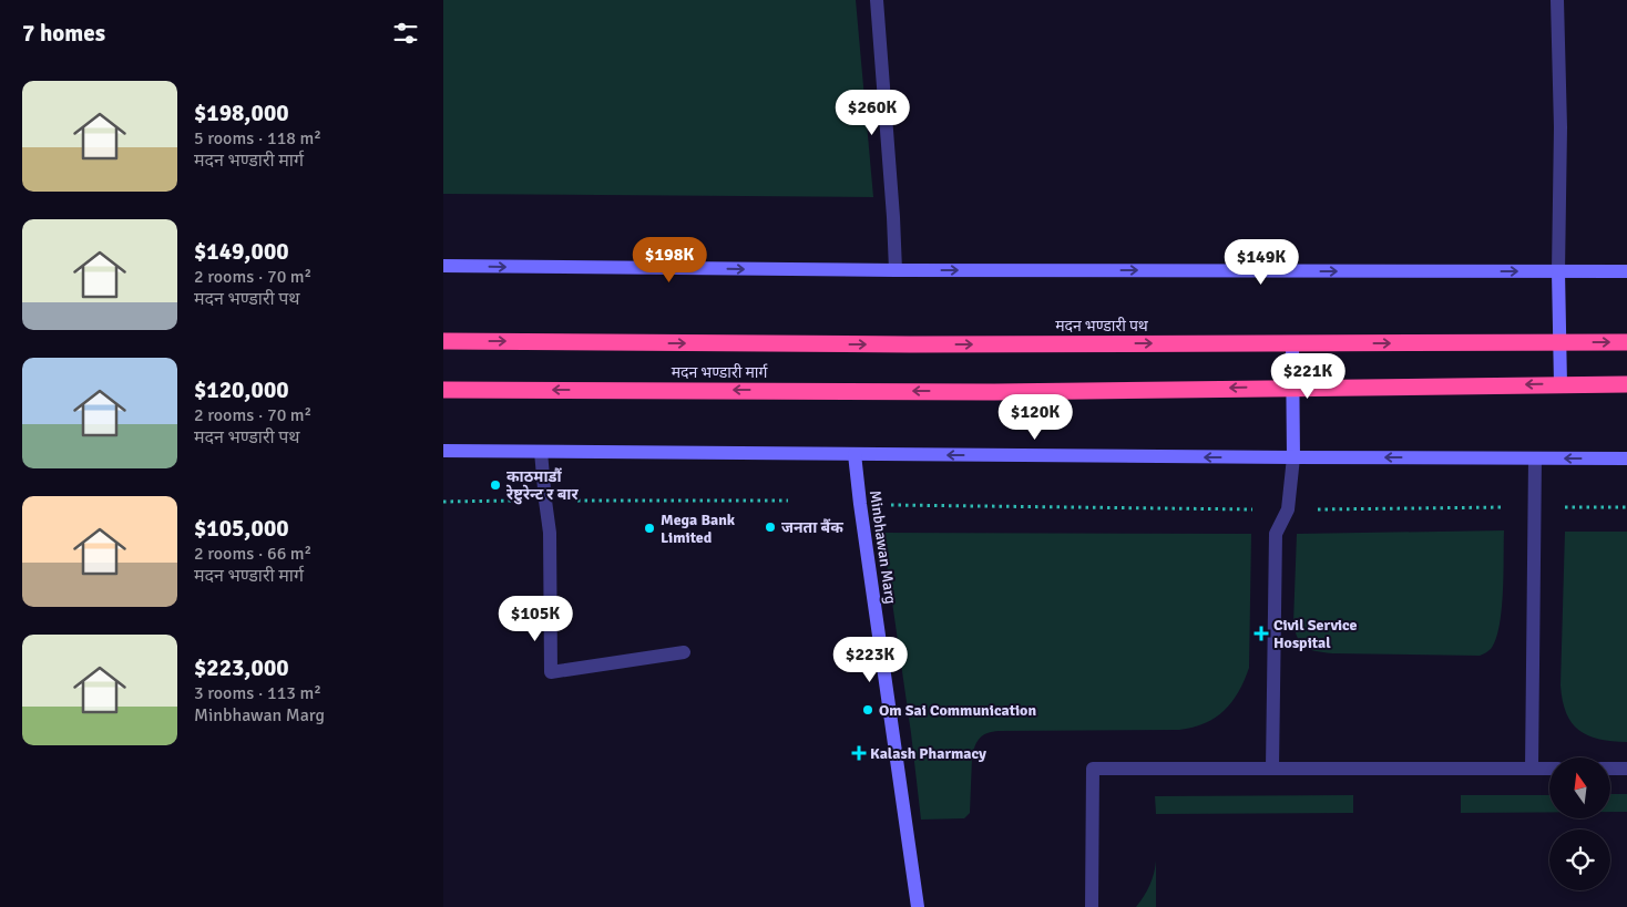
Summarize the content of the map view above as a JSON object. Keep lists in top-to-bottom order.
{
  "streets": {
    "highway": ["मदन भण्डारी पथ", "मदन भण्डारी मार्ग"],
    "street": ["Minbhawan Marg"]
  },
  "crossings": [
    ["मदन भण्डारी पथ", "मदन भण्डारी मार्ग"]
  ],
  "places": {
    "other": [
      "काठमाडौं रेष्टुरेन्ट र बार",
      "जनता बैंक",
      "Mega Bank Limited",
      "Om Sai Communication"
    ],
    "health": ["Civil Service Hospital", "Kalash Pharmacy"]
  },
  "north": "top",
  "page": {
    "heading": "7 homes",
    "list": [
      {
        "name": "$198,000",
        "note": "5 rooms · 118 m² · मदन भण्डारी मार्ग"
      },
      {
        "name": "$149,000",
        "note": "2 rooms · 70 m² · मदन भण्डारी पथ"
      },
      {
        "name": "$120,000",
        "note": "2 rooms · 70 m² · मदन भण्डारी पथ"
      },
      {
        "name": "$105,000",
        "note": "2 rooms · 66 m² · मदन भण्डारी मार्ग"
      },
      {
        "name": "$223,000",
        "note": "3 rooms · 113 m² · Minbhawan Marg"
      }
    ],
    "price": [
      "$260K",
      "$198K",
      "$149K",
      "$221K",
      "$120K",
      "$105K",
      "$223K"
    ]
  }
}
